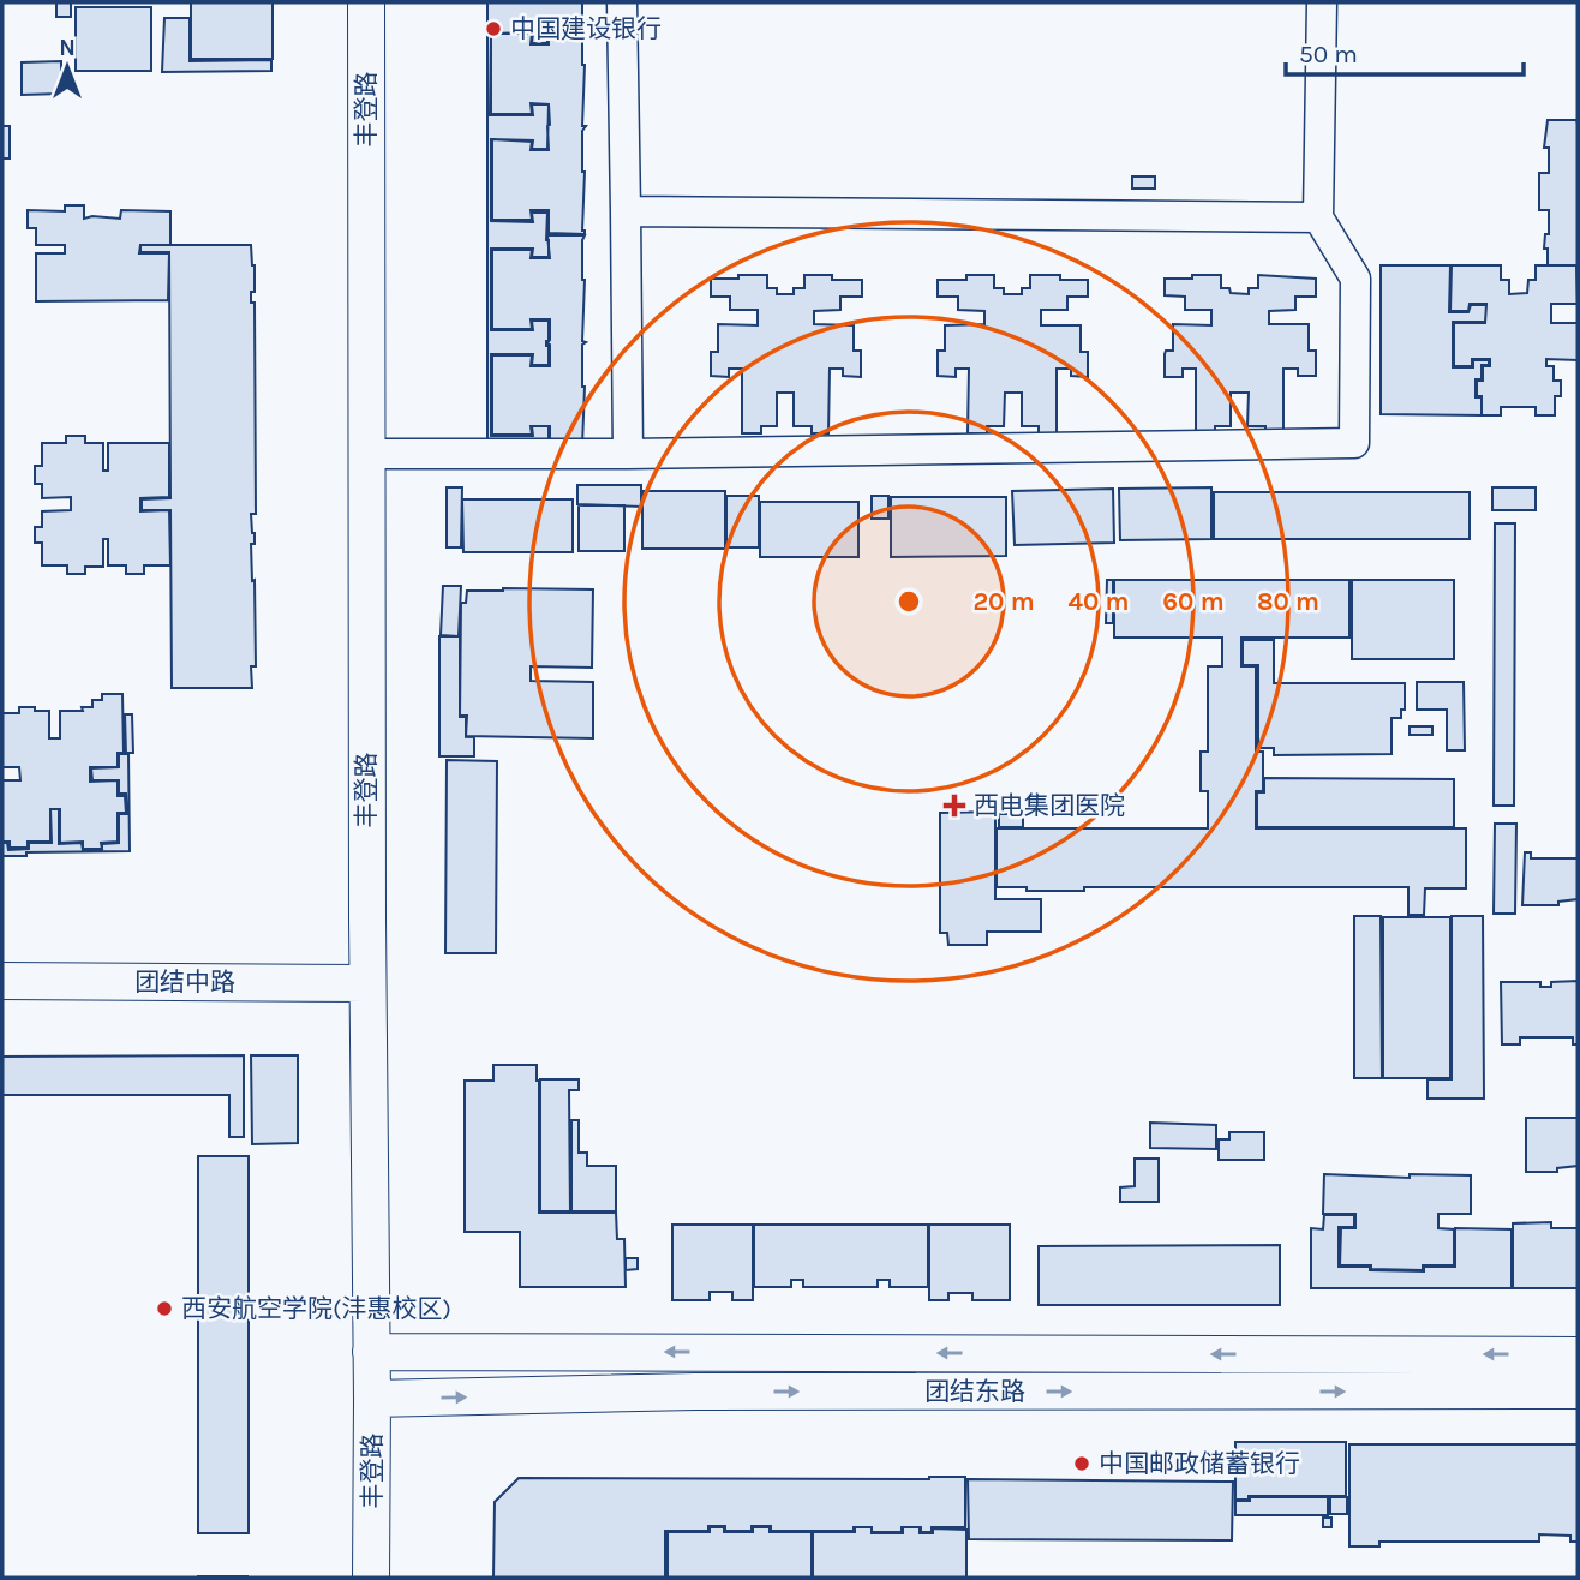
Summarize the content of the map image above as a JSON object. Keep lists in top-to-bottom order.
{
  "streets": {
    "street": ["丰登路", "团结中路", "团结东路"]
  },
  "crossings": [
    ["丰登路", "团结中路"],
    ["丰登路", "团结东路"]
  ],
  "places": {
    "other": ["中国建设银行", "西安航空学院(沣惠校区)", "中国邮政储蓄银行"],
    "health": ["西电集团医院"]
  },
  "scale_bar": "50 m",
  "north": "top",
  "rings": [
    "20 m",
    "40 m",
    "60 m",
    "80 m"
  ]
}
